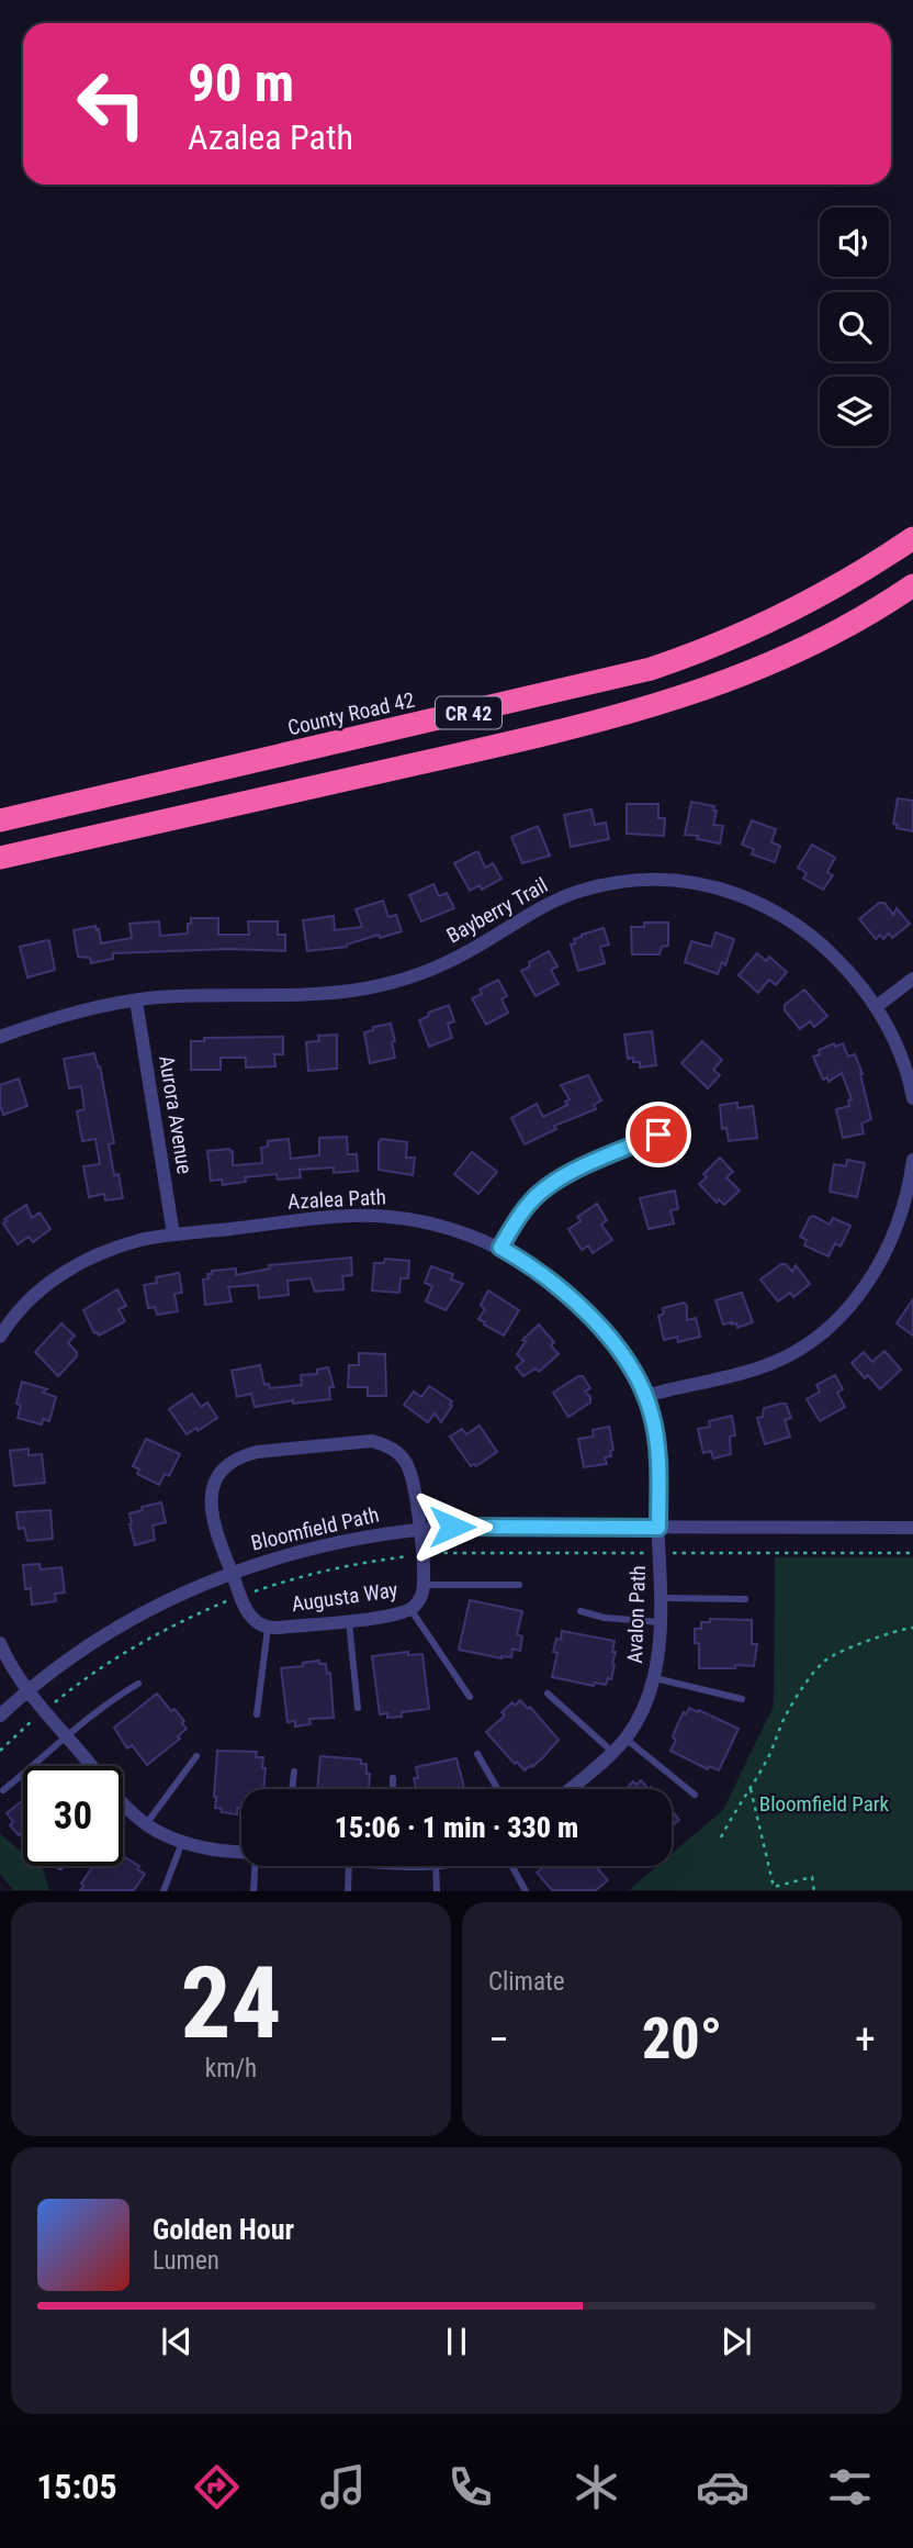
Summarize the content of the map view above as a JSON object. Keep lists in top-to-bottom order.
{
  "streets": {
    "highway": ["CR 42", "County Road 42"],
    "street": [
      "Bayberry Trail",
      "Aurora Avenue",
      "Azalea Path",
      "Bloomfield Path",
      "Augusta Way",
      "Avalon Path"
    ]
  },
  "crossings": [
    ["Bayberry Trail", "Aurora Avenue"],
    ["Aurora Avenue", "Azalea Path"],
    ["Azalea Path", "Bloomfield Path"],
    ["Azalea Path", "Avalon Path"],
    ["Bloomfield Path", "Augusta Way"],
    ["Bloomfield Path", "Avalon Path"]
  ],
  "parks": ["Bloomfield Park"],
  "page": {
    "turn": ["90 m", "Azalea Path"],
    "limit": "30",
    "trip": "15:06 · 1 min · 330 m",
    "tile": [
      ["24", "km/h"],
      "Climate"
    ],
    "heat": ["−", "20°", "+"],
    "song": ["Golden Hour", "Lumen"],
    "tabs": "15:05"
  }
}
